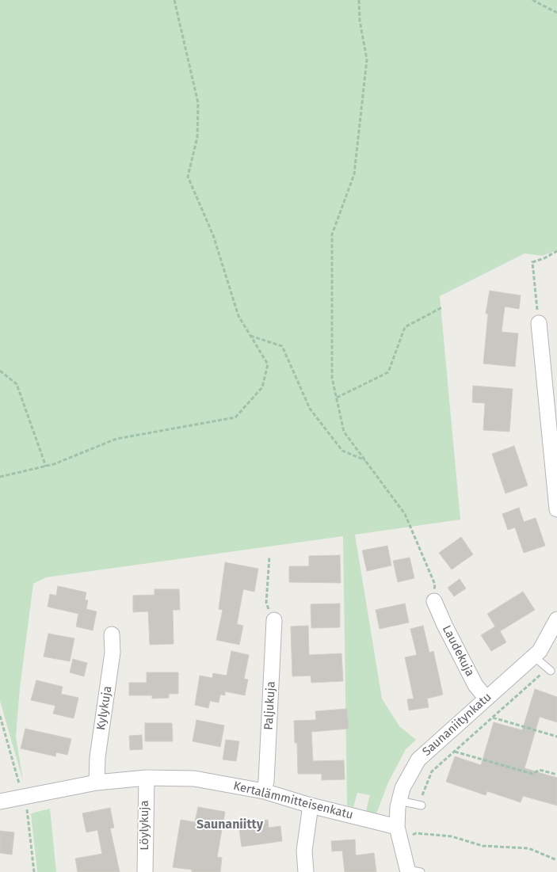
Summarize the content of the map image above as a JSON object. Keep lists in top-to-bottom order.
{
  "streets": {
    "street": [
      "Laudekuja",
      "Paljukuja",
      "Kylykuja",
      "Saunaniitynkatu",
      "Kertalämmitteisenkatu",
      "Löylykuja"
    ]
  },
  "crossings": [
    ["Laudekuja", "Saunaniitynkatu"],
    ["Paljukuja", "Kertalämmitteisenkatu"],
    ["Kylykuja", "Kertalämmitteisenkatu"],
    ["Saunaniitynkatu", "Kertalämmitteisenkatu"],
    ["Kertalämmitteisenkatu", "Löylykuja"]
  ],
  "districts": ["Saunaniitty"]
}
